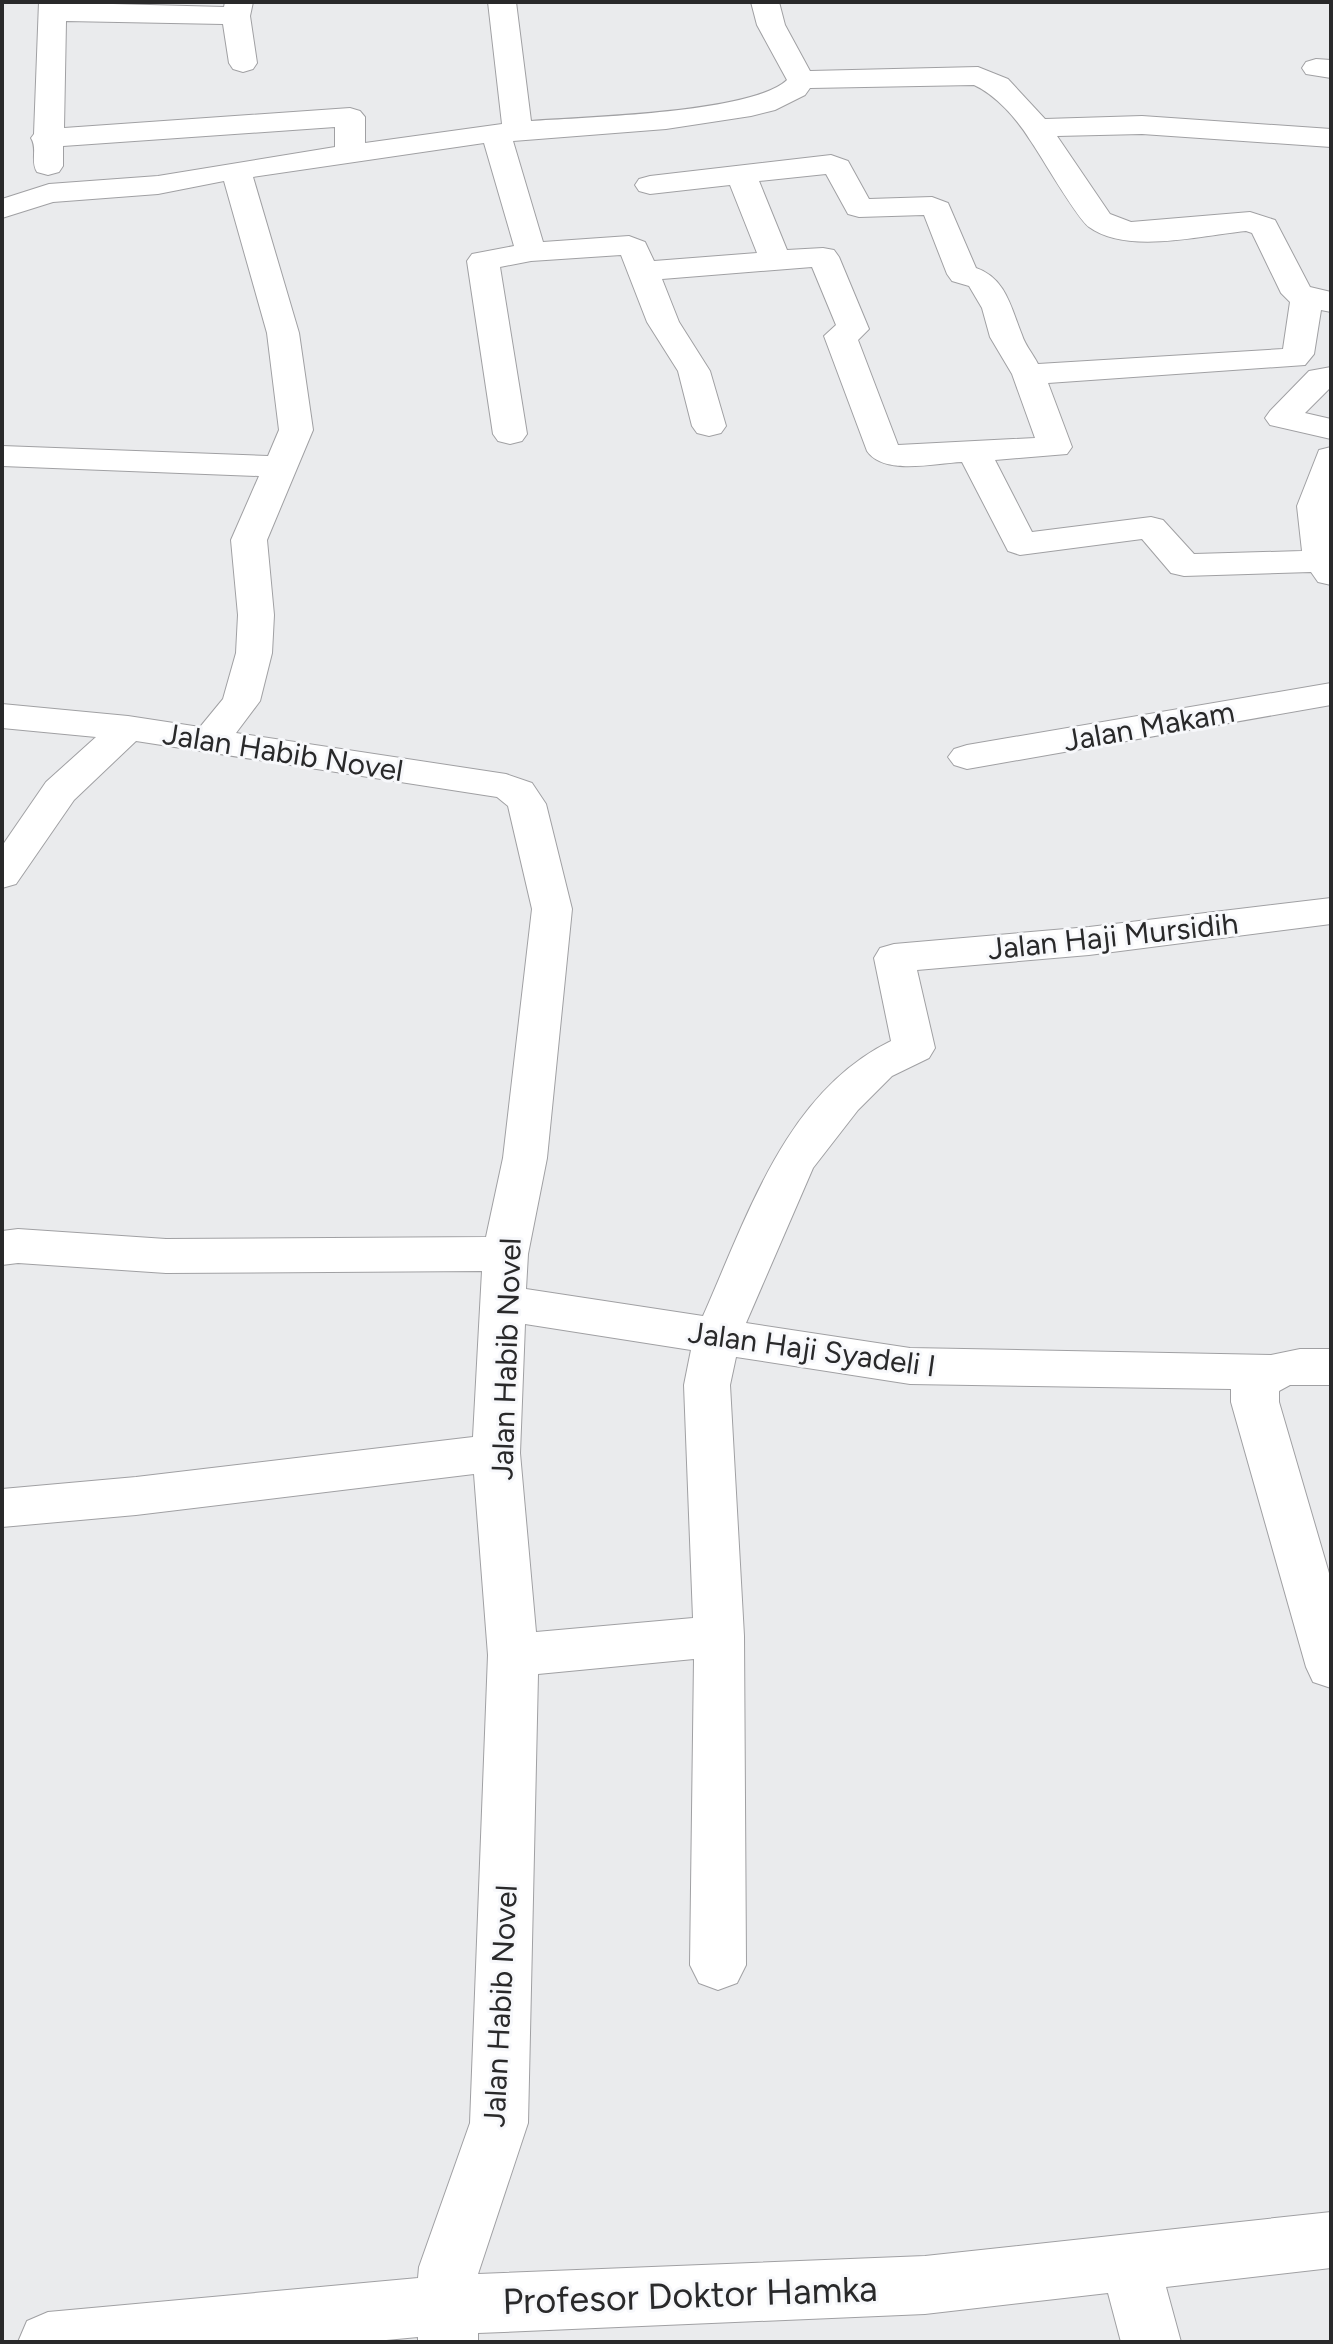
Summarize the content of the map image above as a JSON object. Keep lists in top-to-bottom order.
{
  "streets": {
    "street": [
      "Jalan Makam",
      "Jalan Habib Novel",
      "Jalan Haji Mursidih",
      "Jalan Haji Syadeli I",
      "Profesor Doktor Hamka"
    ]
  },
  "crossings": [
    ["Jalan Habib Novel", "Jalan Haji Syadeli I"],
    ["Jalan Habib Novel", "Profesor Doktor Hamka"],
    ["Jalan Haji Mursidih", "Jalan Haji Syadeli I"]
  ]
}
